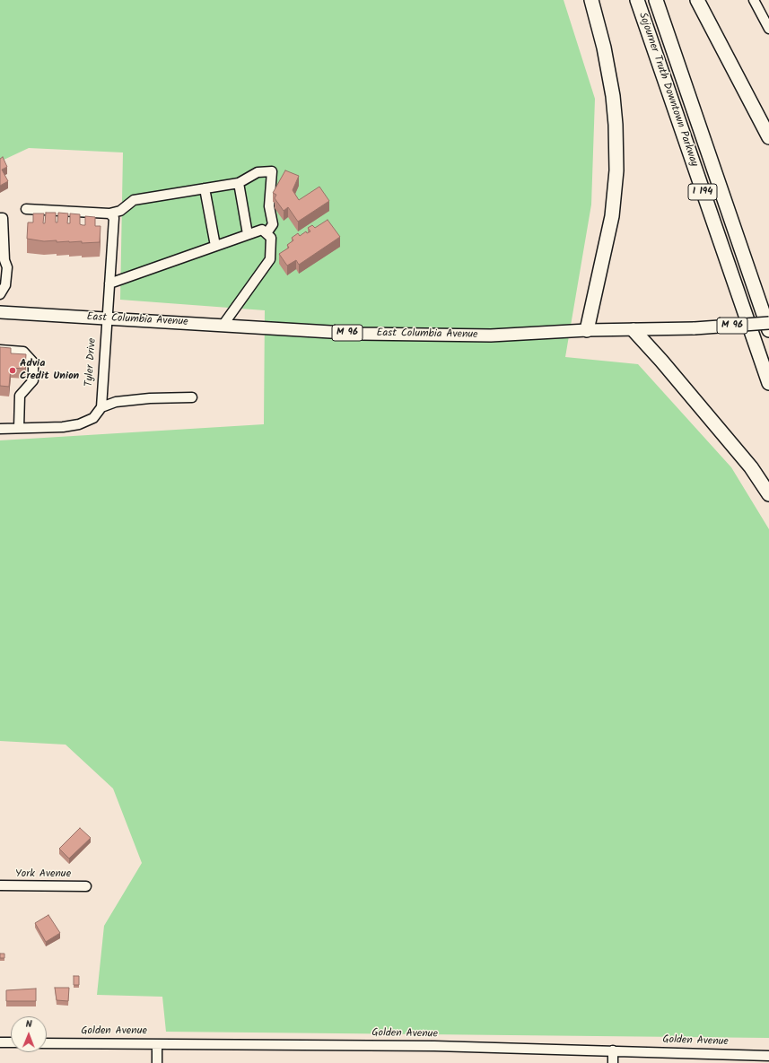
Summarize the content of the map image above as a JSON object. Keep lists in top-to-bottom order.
{
  "streets": {
    "highway": ["Sojourner Truth Downtown Parkway", "I 194"],
    "main road": ["East Columbia Avenue", "M 96"],
    "street": ["Tyler Drive", "York Avenue", "Golden Avenue"]
  },
  "crossings": [
    ["East Columbia Avenue", "Tyler Drive"]
  ],
  "places": ["Advia Credit Union"],
  "north": "top"
}
